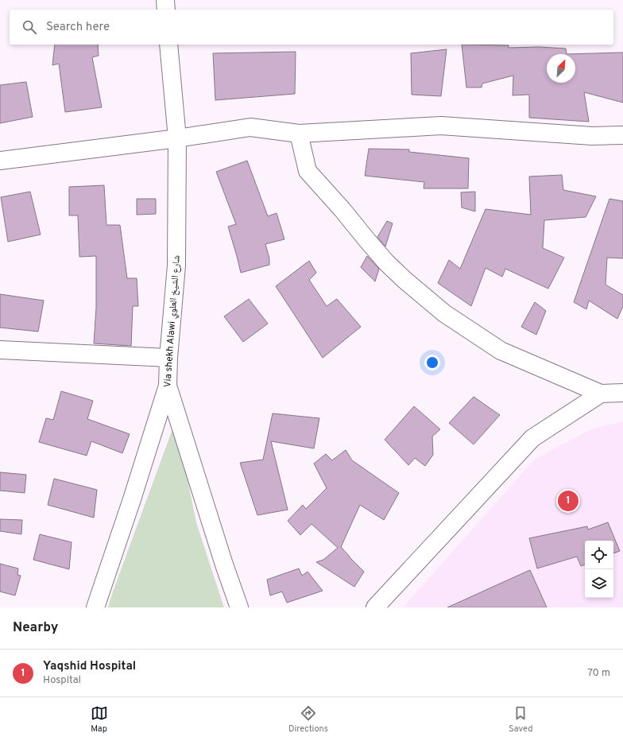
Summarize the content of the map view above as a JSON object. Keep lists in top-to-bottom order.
{
  "streets": {
    "street": ["Via shekh Alawi شارع الشيخ العلوي"]
  },
  "north": "top right",
  "page": {
    "search": "Search here",
    "pins": "1",
    "heading": "Nearby",
    "list": [
      {
        "mark": "1",
        "name": "Yaqshid Hospital",
        "note": "Hospital",
        "value": "70 m"
      }
    ],
    "nav": ["Map", "Directions", "Saved"]
  }
}
